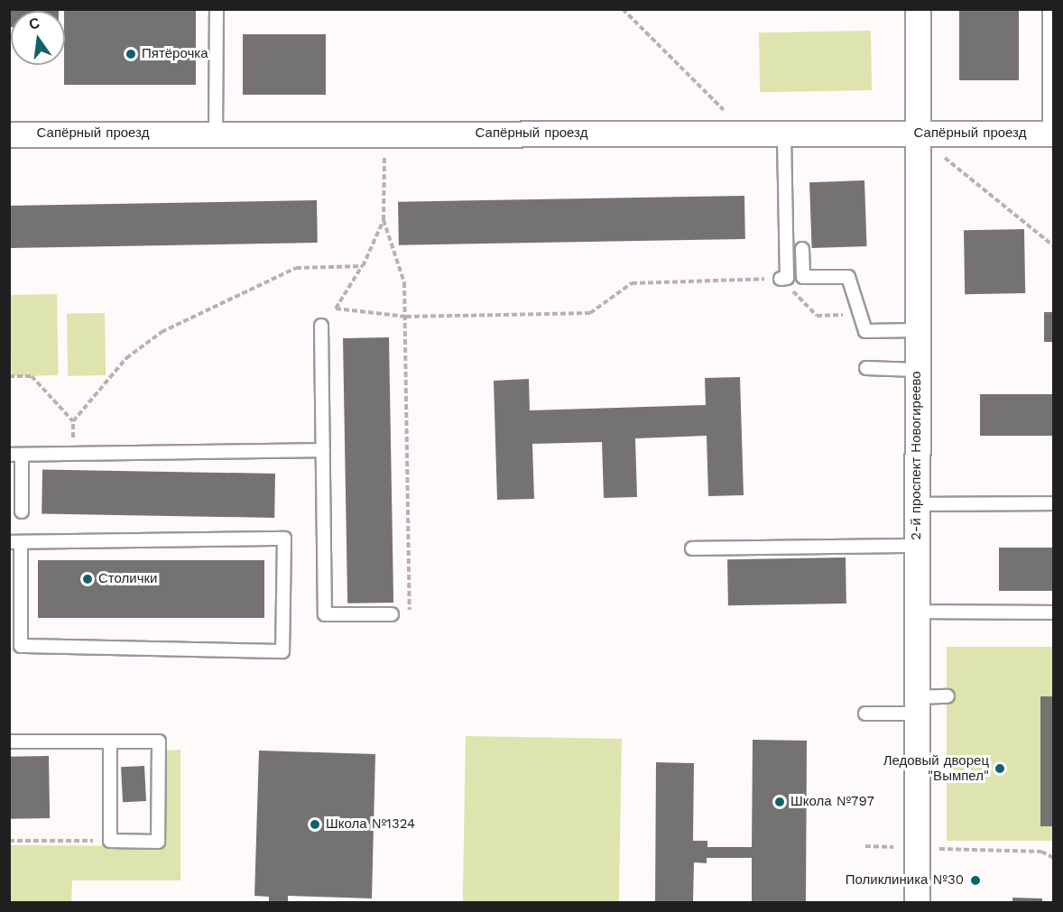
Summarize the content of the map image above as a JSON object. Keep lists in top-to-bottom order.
{
  "streets": {
    "street": ["Сапёрный проезд", "2-й проспект Новогиреево"]
  },
  "crossings": [
    ["Сапёрный проезд", "2-й проспект Новогиреево"]
  ],
  "places": [
    "Пятёрочка",
    "Столички",
    "Ледовый дворец \"Вымпел\"",
    "Школа №797",
    "Школа №1324",
    "Поликлиника №30"
  ],
  "north": "top"
}
